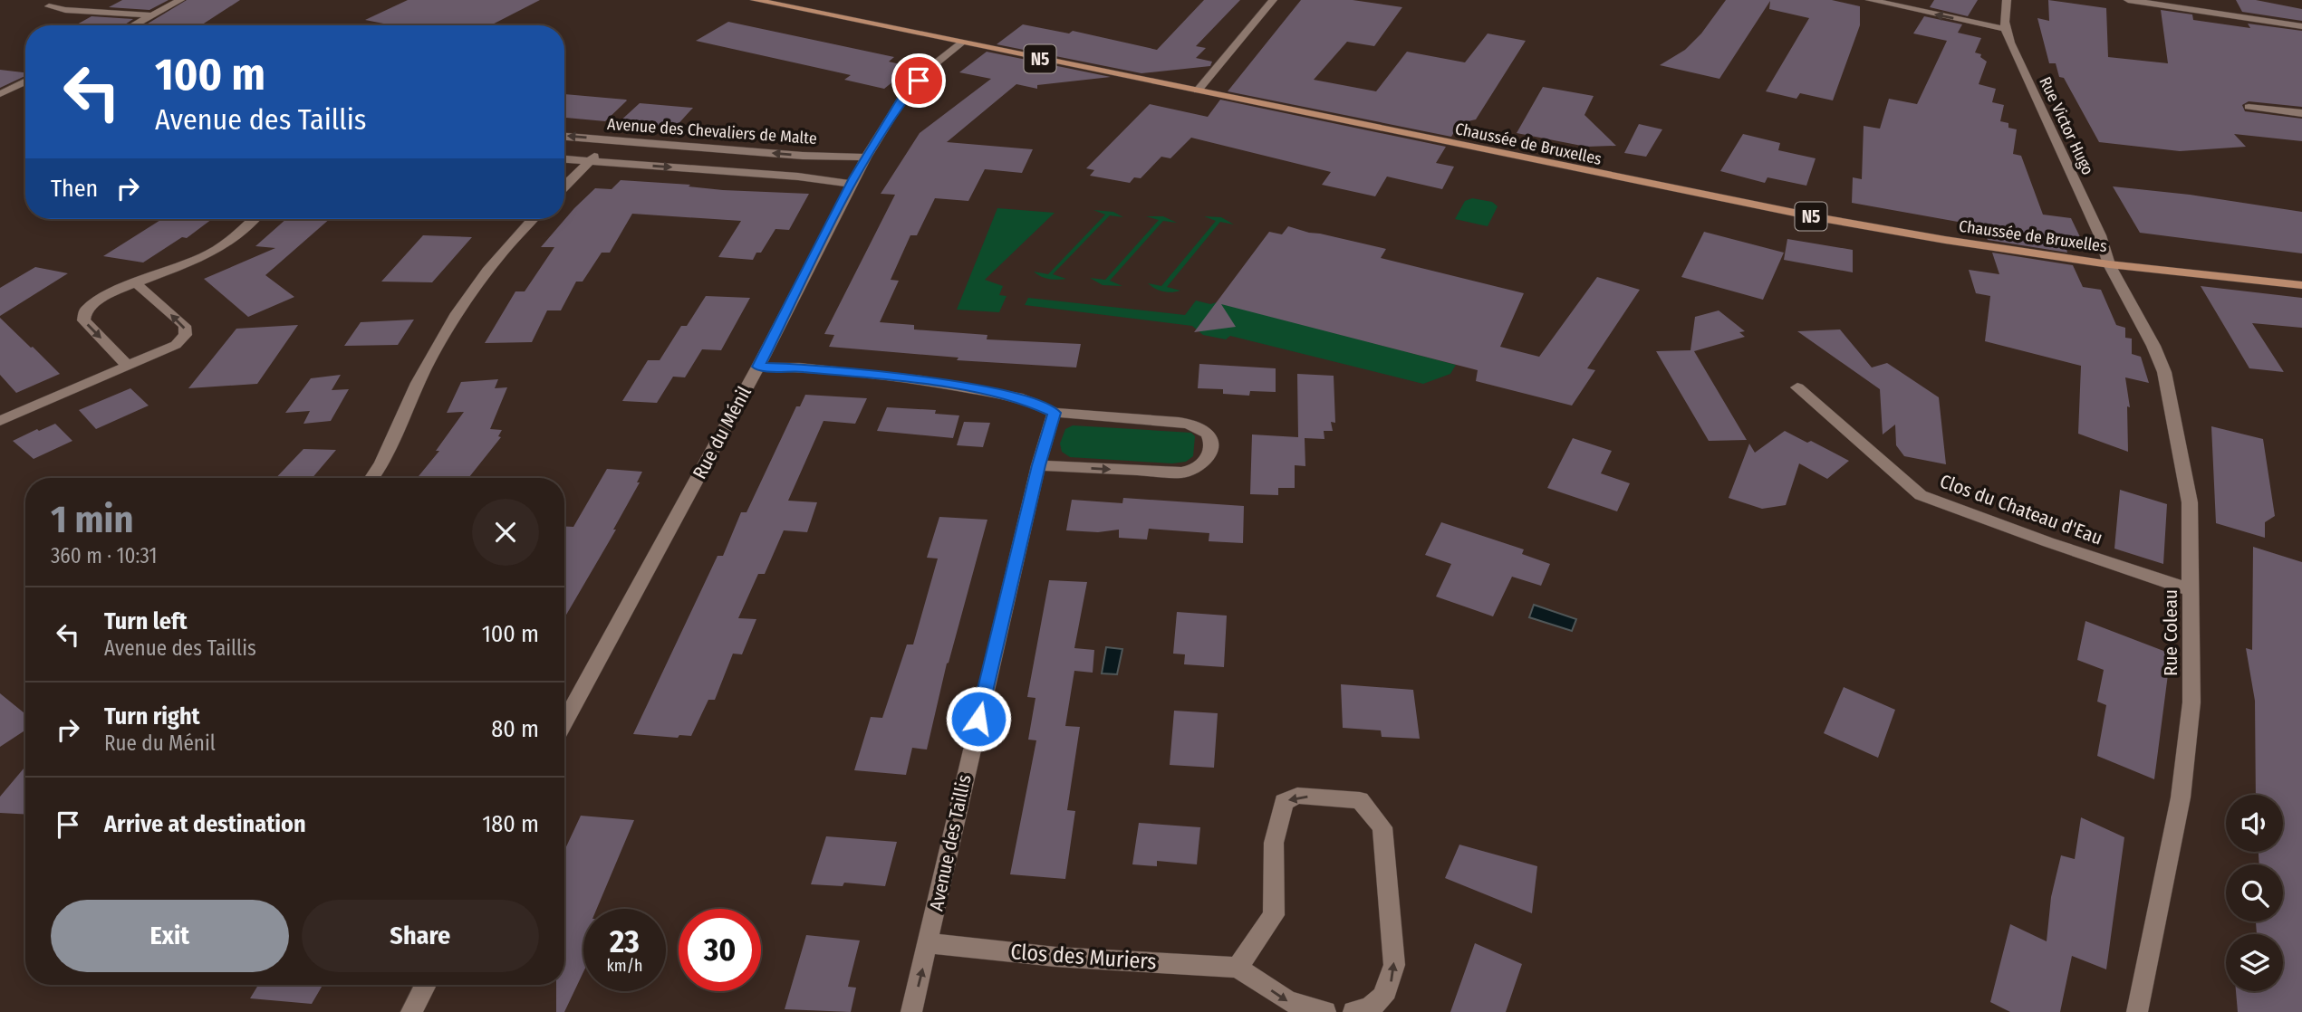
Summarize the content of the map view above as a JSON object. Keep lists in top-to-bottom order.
{
  "streets": {
    "main road": ["N5", "Chaussée de Bruxelles"],
    "street": [
      "Rue Victor Hugo",
      "Avenue des Chevaliers de Malte",
      "Rue du Ménil",
      "Clos du Chateau d'Eau",
      "Rue Coleau",
      "Avenue des Taillis",
      "Clos des Muriers"
    ]
  },
  "crossings": [
    ["Rue Victor Hugo", "Chaussée de Bruxelles"],
    ["Rue Victor Hugo", "Rue Coleau"],
    ["Avenue des Chevaliers de Malte", "Rue du Ménil"],
    ["Chaussée de Bruxelles", "Rue du Ménil"],
    ["Chaussée de Bruxelles", "Rue Coleau"],
    ["Clos du Chateau d'Eau", "Rue Coleau"],
    ["Avenue des Taillis", "Clos des Muriers"]
  ],
  "page": {
    "turn": ["100 m", "Avenue des Taillis"],
    "then": "Then",
    "heading": ["1 min", "360 m · 10:31"],
    "list": [
      {
        "name": "Turn left",
        "note": "Avenue des Taillis",
        "value": "100 m"
      },
      {
        "name": "Turn right",
        "note": "Rue du Ménil",
        "value": "80 m"
      },
      {
        "name": "Arrive at destination",
        "value": "180 m"
      }
    ],
    "buttons": ["Exit", "Share"],
    "speed": "23 km/h",
    "limit": "30"
  }
}
